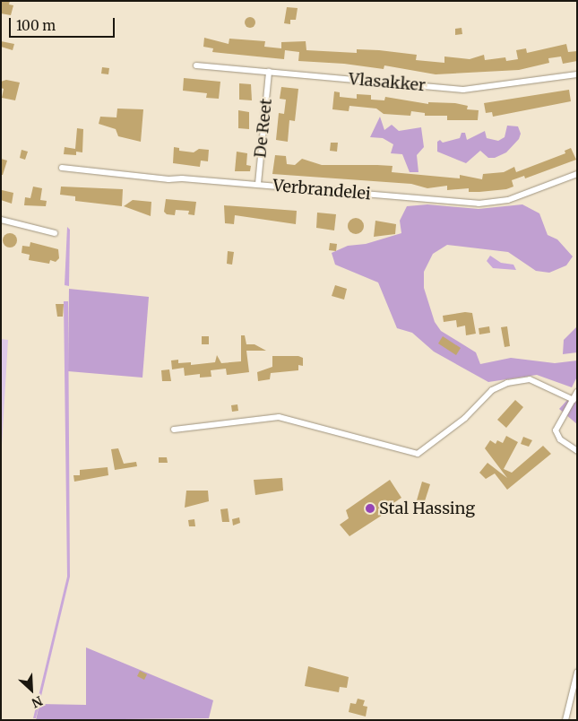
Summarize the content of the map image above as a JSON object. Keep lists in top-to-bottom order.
{
  "streets": {
    "street": ["Vlasakker", "De Reet", "Verbrandelei"]
  },
  "crossings": [
    ["Vlasakker", "De Reet"],
    ["De Reet", "Verbrandelei"]
  ],
  "places": ["Stal Hassing"],
  "scale_bar": "100 m",
  "north": "bottom right"
}
